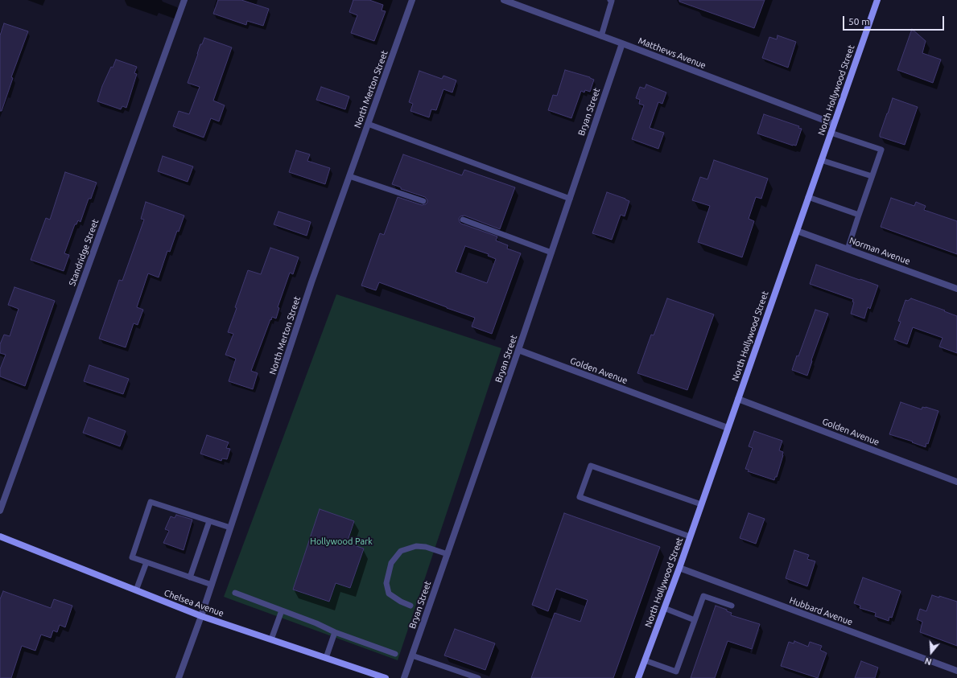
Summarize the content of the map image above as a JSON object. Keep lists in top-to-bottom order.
{
  "streets": {
    "main road": ["North Hollywood Street", "Chelsea Avenue"],
    "street": [
      "Matthews Avenue",
      "North Merton Street",
      "Bryan Street",
      "Norman Avenue",
      "Standridge Street",
      "Golden Avenue",
      "Hubbard Avenue"
    ]
  },
  "crossings": [
    ["Matthews Avenue", "North Hollywood Street"],
    ["Matthews Avenue", "Bryan Street"],
    ["North Merton Street", "Chelsea Avenue"],
    ["North Hollywood Street", "Norman Avenue"],
    ["North Hollywood Street", "Golden Avenue"],
    ["North Hollywood Street", "Hubbard Avenue"],
    ["Bryan Street", "Golden Avenue"]
  ],
  "parks": ["Hollywood Park"],
  "scale_bar": "50 m",
  "north": "bottom"
}
